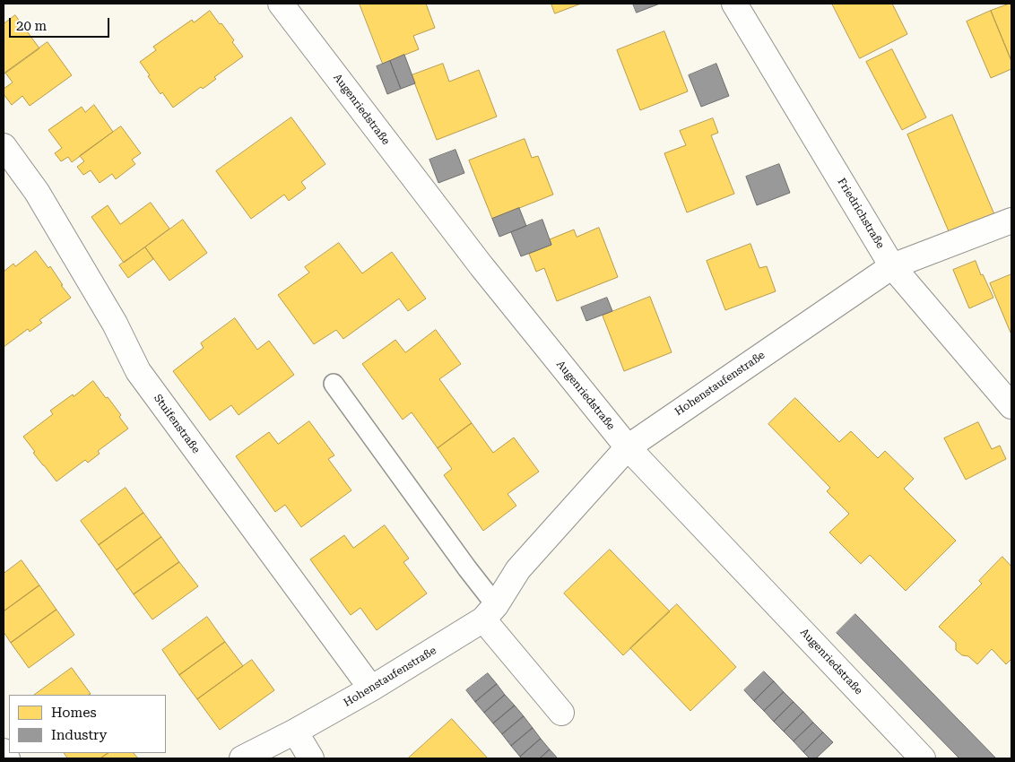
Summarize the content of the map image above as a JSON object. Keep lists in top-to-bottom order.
{
  "streets": {
    "street": [
      "Augenriedstraße",
      "Friedrichstraße",
      "Hohenstaufenstraße",
      "Stuifenstraße"
    ]
  },
  "crossings": [
    ["Augenriedstraße", "Hohenstaufenstraße"],
    ["Friedrichstraße", "Hohenstaufenstraße"],
    ["Hohenstaufenstraße", "Stuifenstraße"]
  ],
  "legend": ["Homes", "Industry"],
  "scale_bar": "20 m"
}
